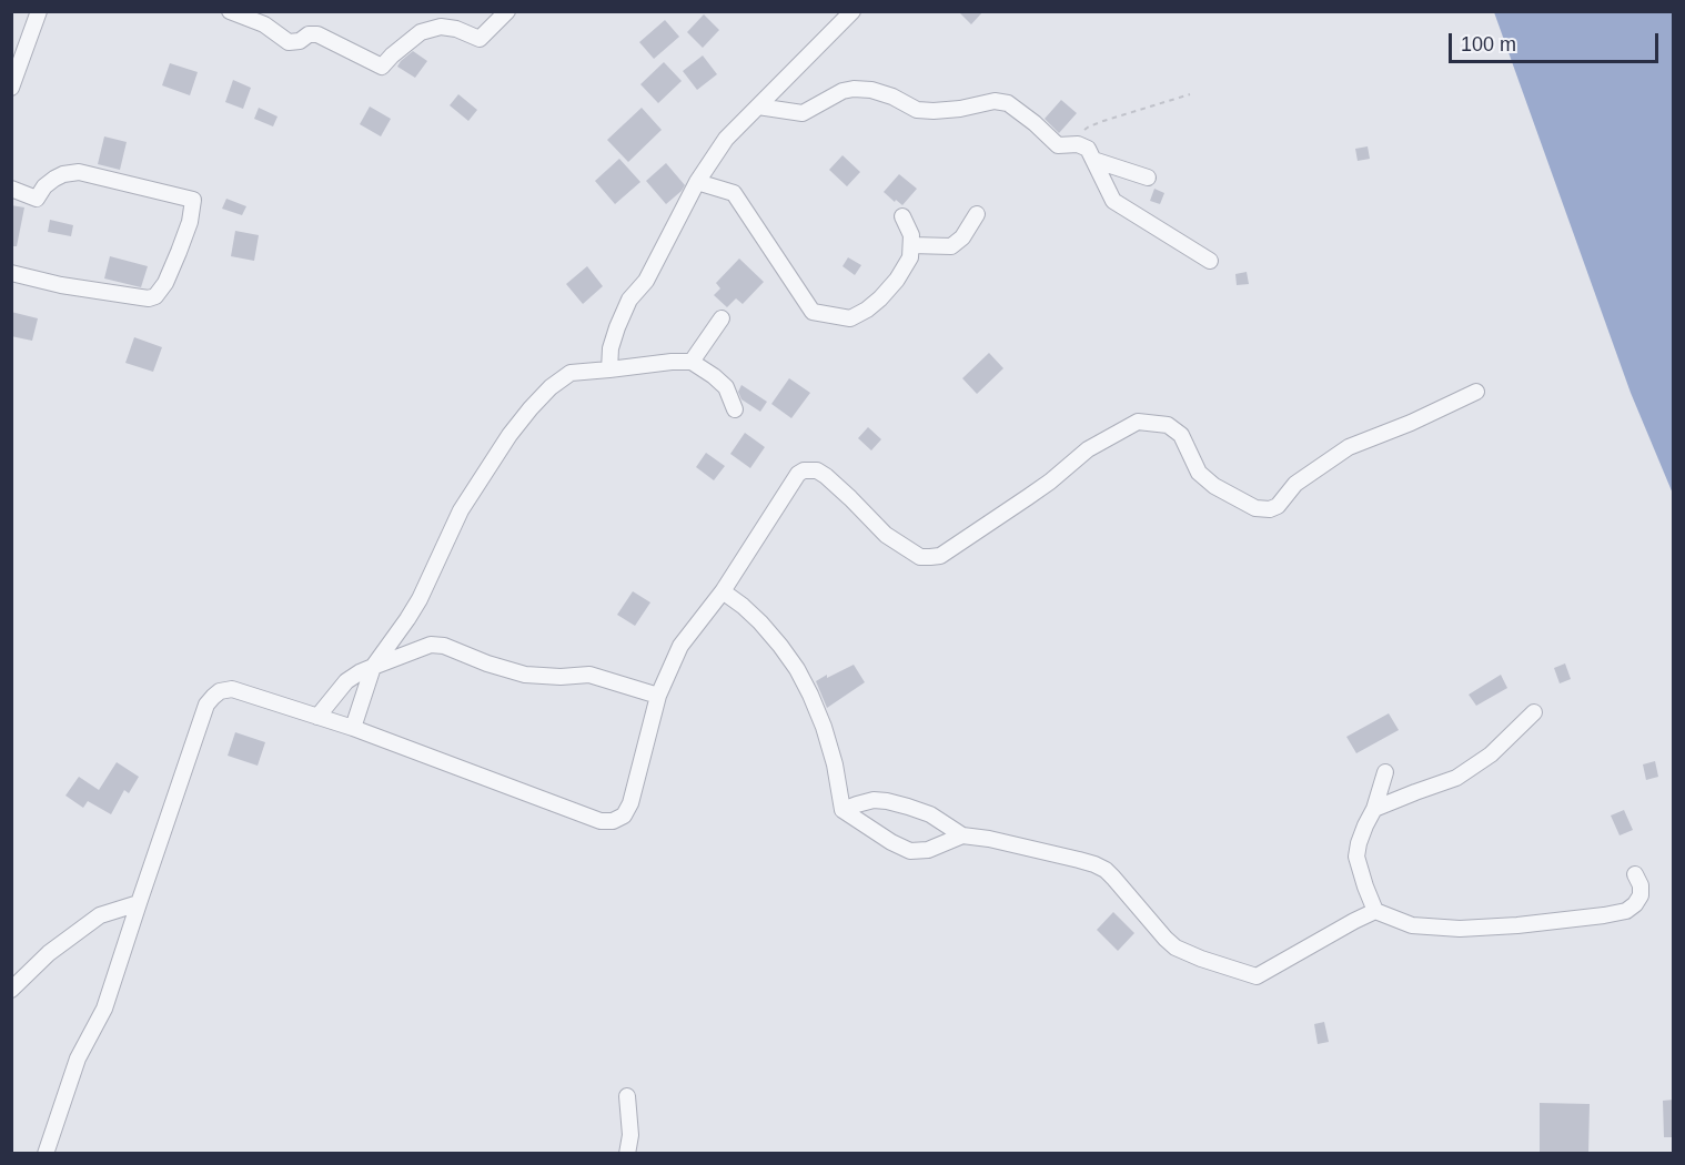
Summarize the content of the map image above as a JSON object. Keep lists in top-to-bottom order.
{
  "scale_bar": "100 m"
}
